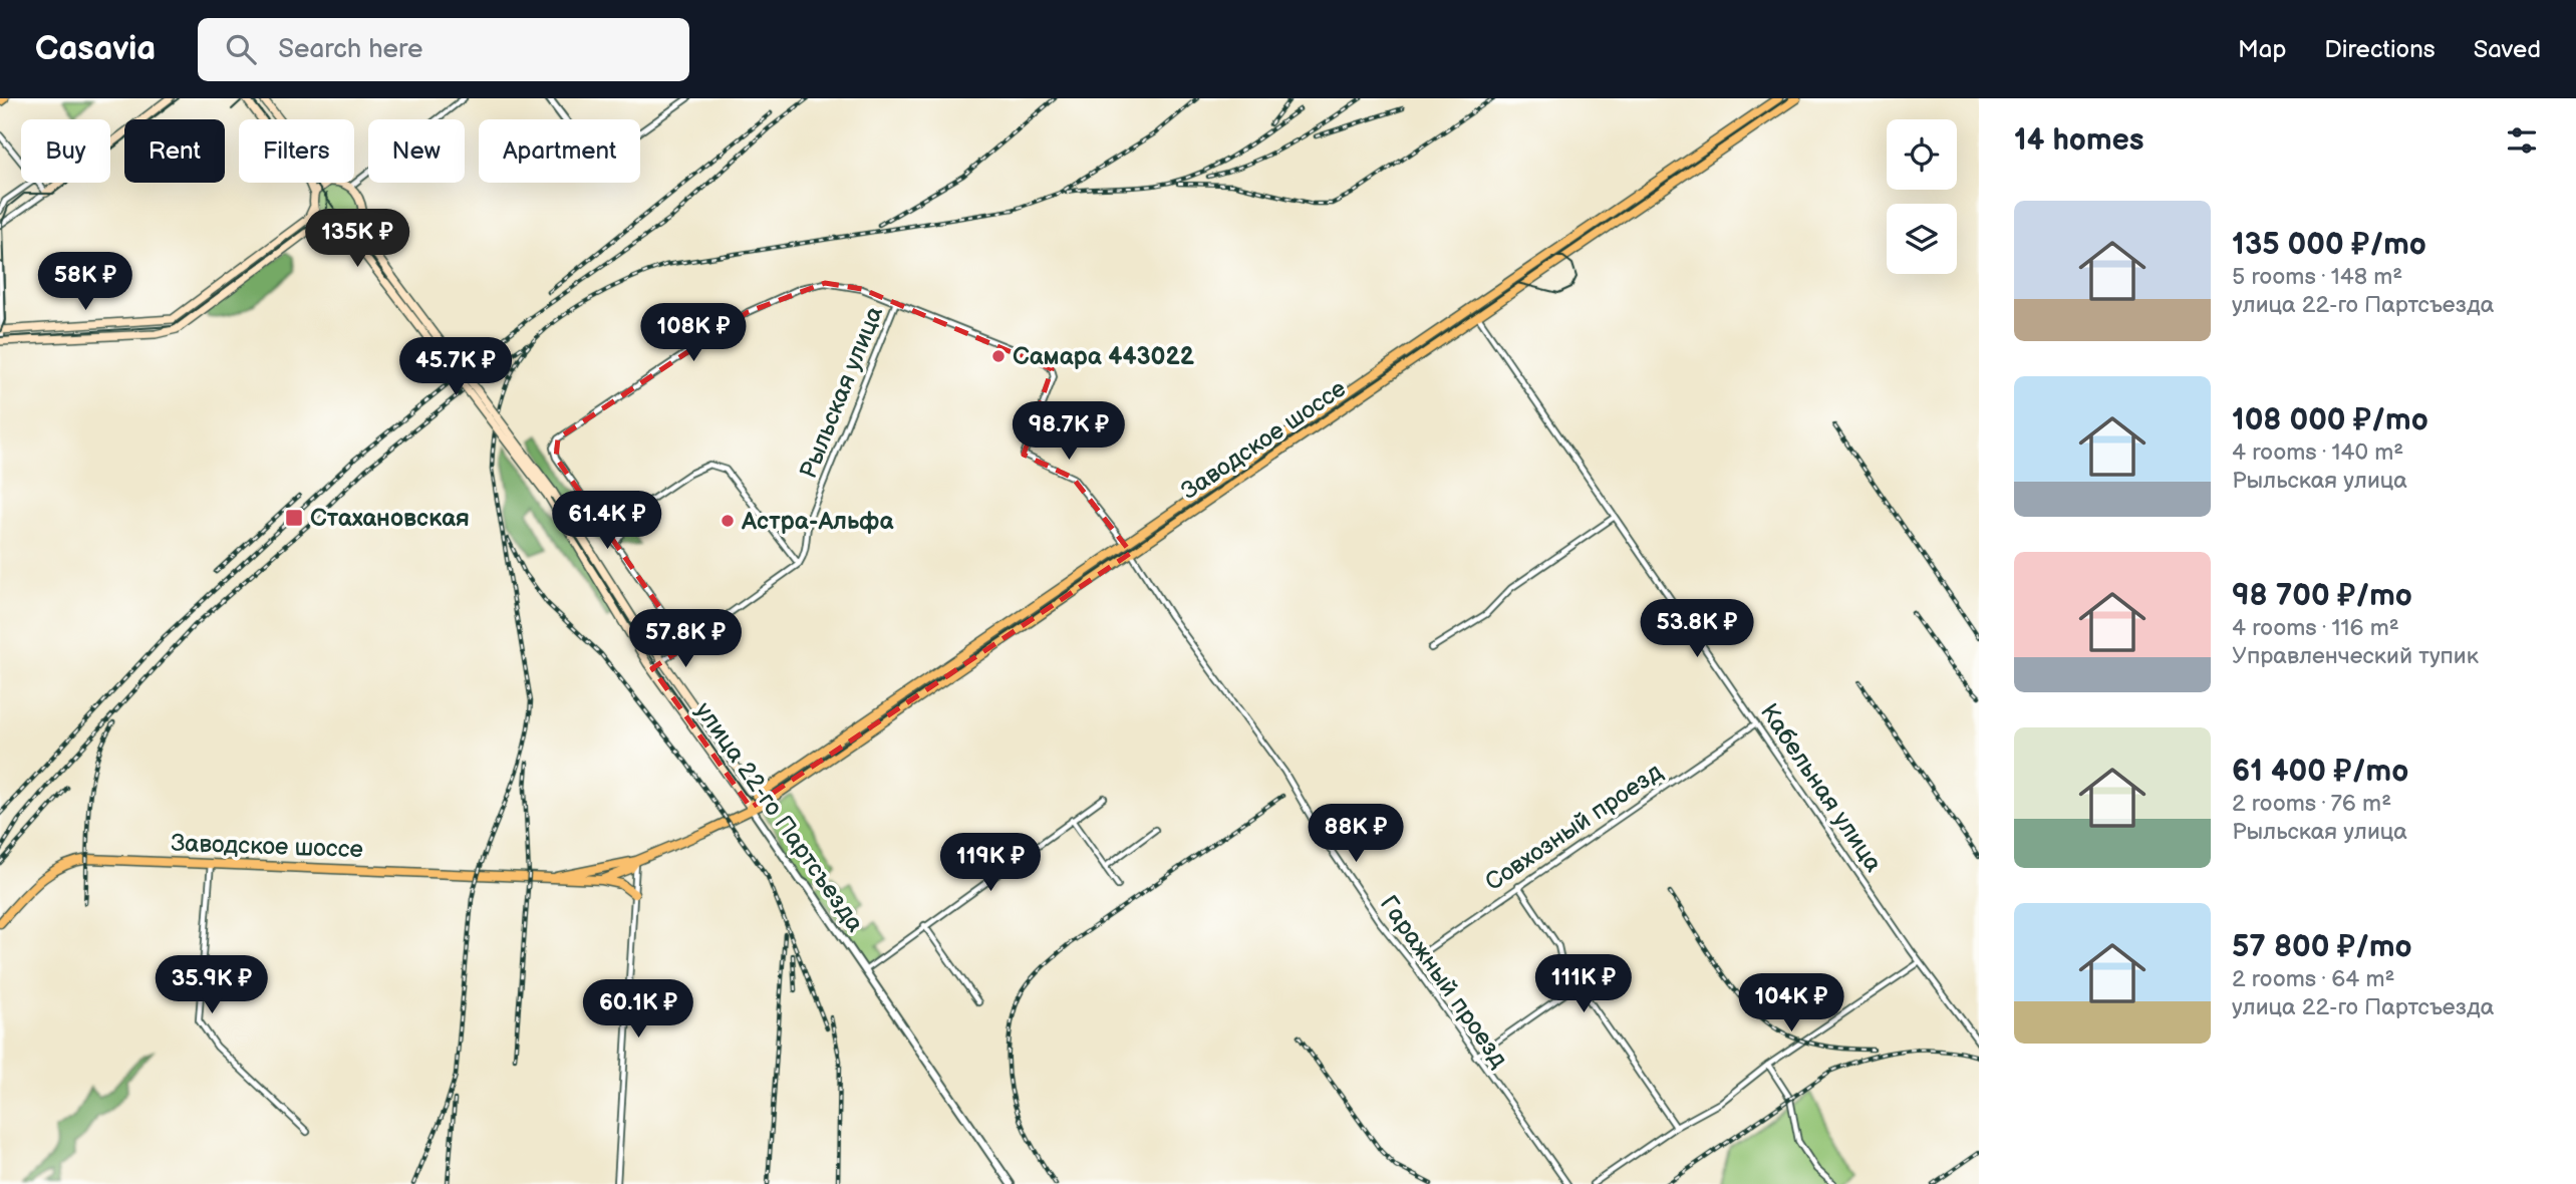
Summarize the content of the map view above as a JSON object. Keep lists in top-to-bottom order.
{
  "streets": {
    "main road": ["Заводское шоссе", "улица 22-го Партсъезда"],
    "street": [
      "Рыльская улица",
      "Кабельная улица",
      "Совхозный проезд",
      "Гаражный проезд"
    ]
  },
  "crossings": [
    ["Рыльская улица", "Гаражный проезд"],
    ["Заводское шоссе", "Кабельная улица"],
    ["Заводское шоссе", "улица 22-го Партсъезда"],
    ["Заводское шоссе", "Гаражный проезд"],
    ["Кабельная улица", "Совхозный проезд"],
    ["Совхозный проезд", "Гаражный проезд"]
  ],
  "places": {
    "other": ["Самара 443022", "Астра-Альфа"],
    "transit": ["Стахановская"]
  },
  "page": {
    "header": "Casavia",
    "search": "Search here",
    "nav": ["Map", "Directions", "Saved"],
    "heading": "14 homes",
    "chip": [
      "Buy",
      "Rent",
      "Filters",
      "New",
      "Apartment"
    ],
    "list": [
      {
        "name": "135 000 ₽/mo",
        "note": "5 rooms · 148 m² · улица 22-го Партсъезда"
      },
      {
        "name": "108 000 ₽/mo",
        "note": "4 rooms · 140 m² · Рыльская улица"
      },
      {
        "name": "98 700 ₽/mo",
        "note": "4 rooms · 116 m² · Управленческий тупик"
      },
      {
        "name": "61 400 ₽/mo",
        "note": "2 rooms · 76 m² · Рыльская улица"
      },
      {
        "name": "57 800 ₽/mo",
        "note": "2 rooms · 64 m² · улица 22-го Партсъезда"
      }
    ],
    "price": [
      "135K ₽",
      "58K ₽",
      "108K ₽",
      "45.7K ₽",
      "98.7K ₽",
      "61.4K ₽",
      "53.8K ₽",
      "57.8K ₽",
      "88K ₽",
      "119K ₽",
      "111K ₽",
      "35.9K ₽",
      "104K ₽",
      "60.1K ₽"
    ]
  }
}
